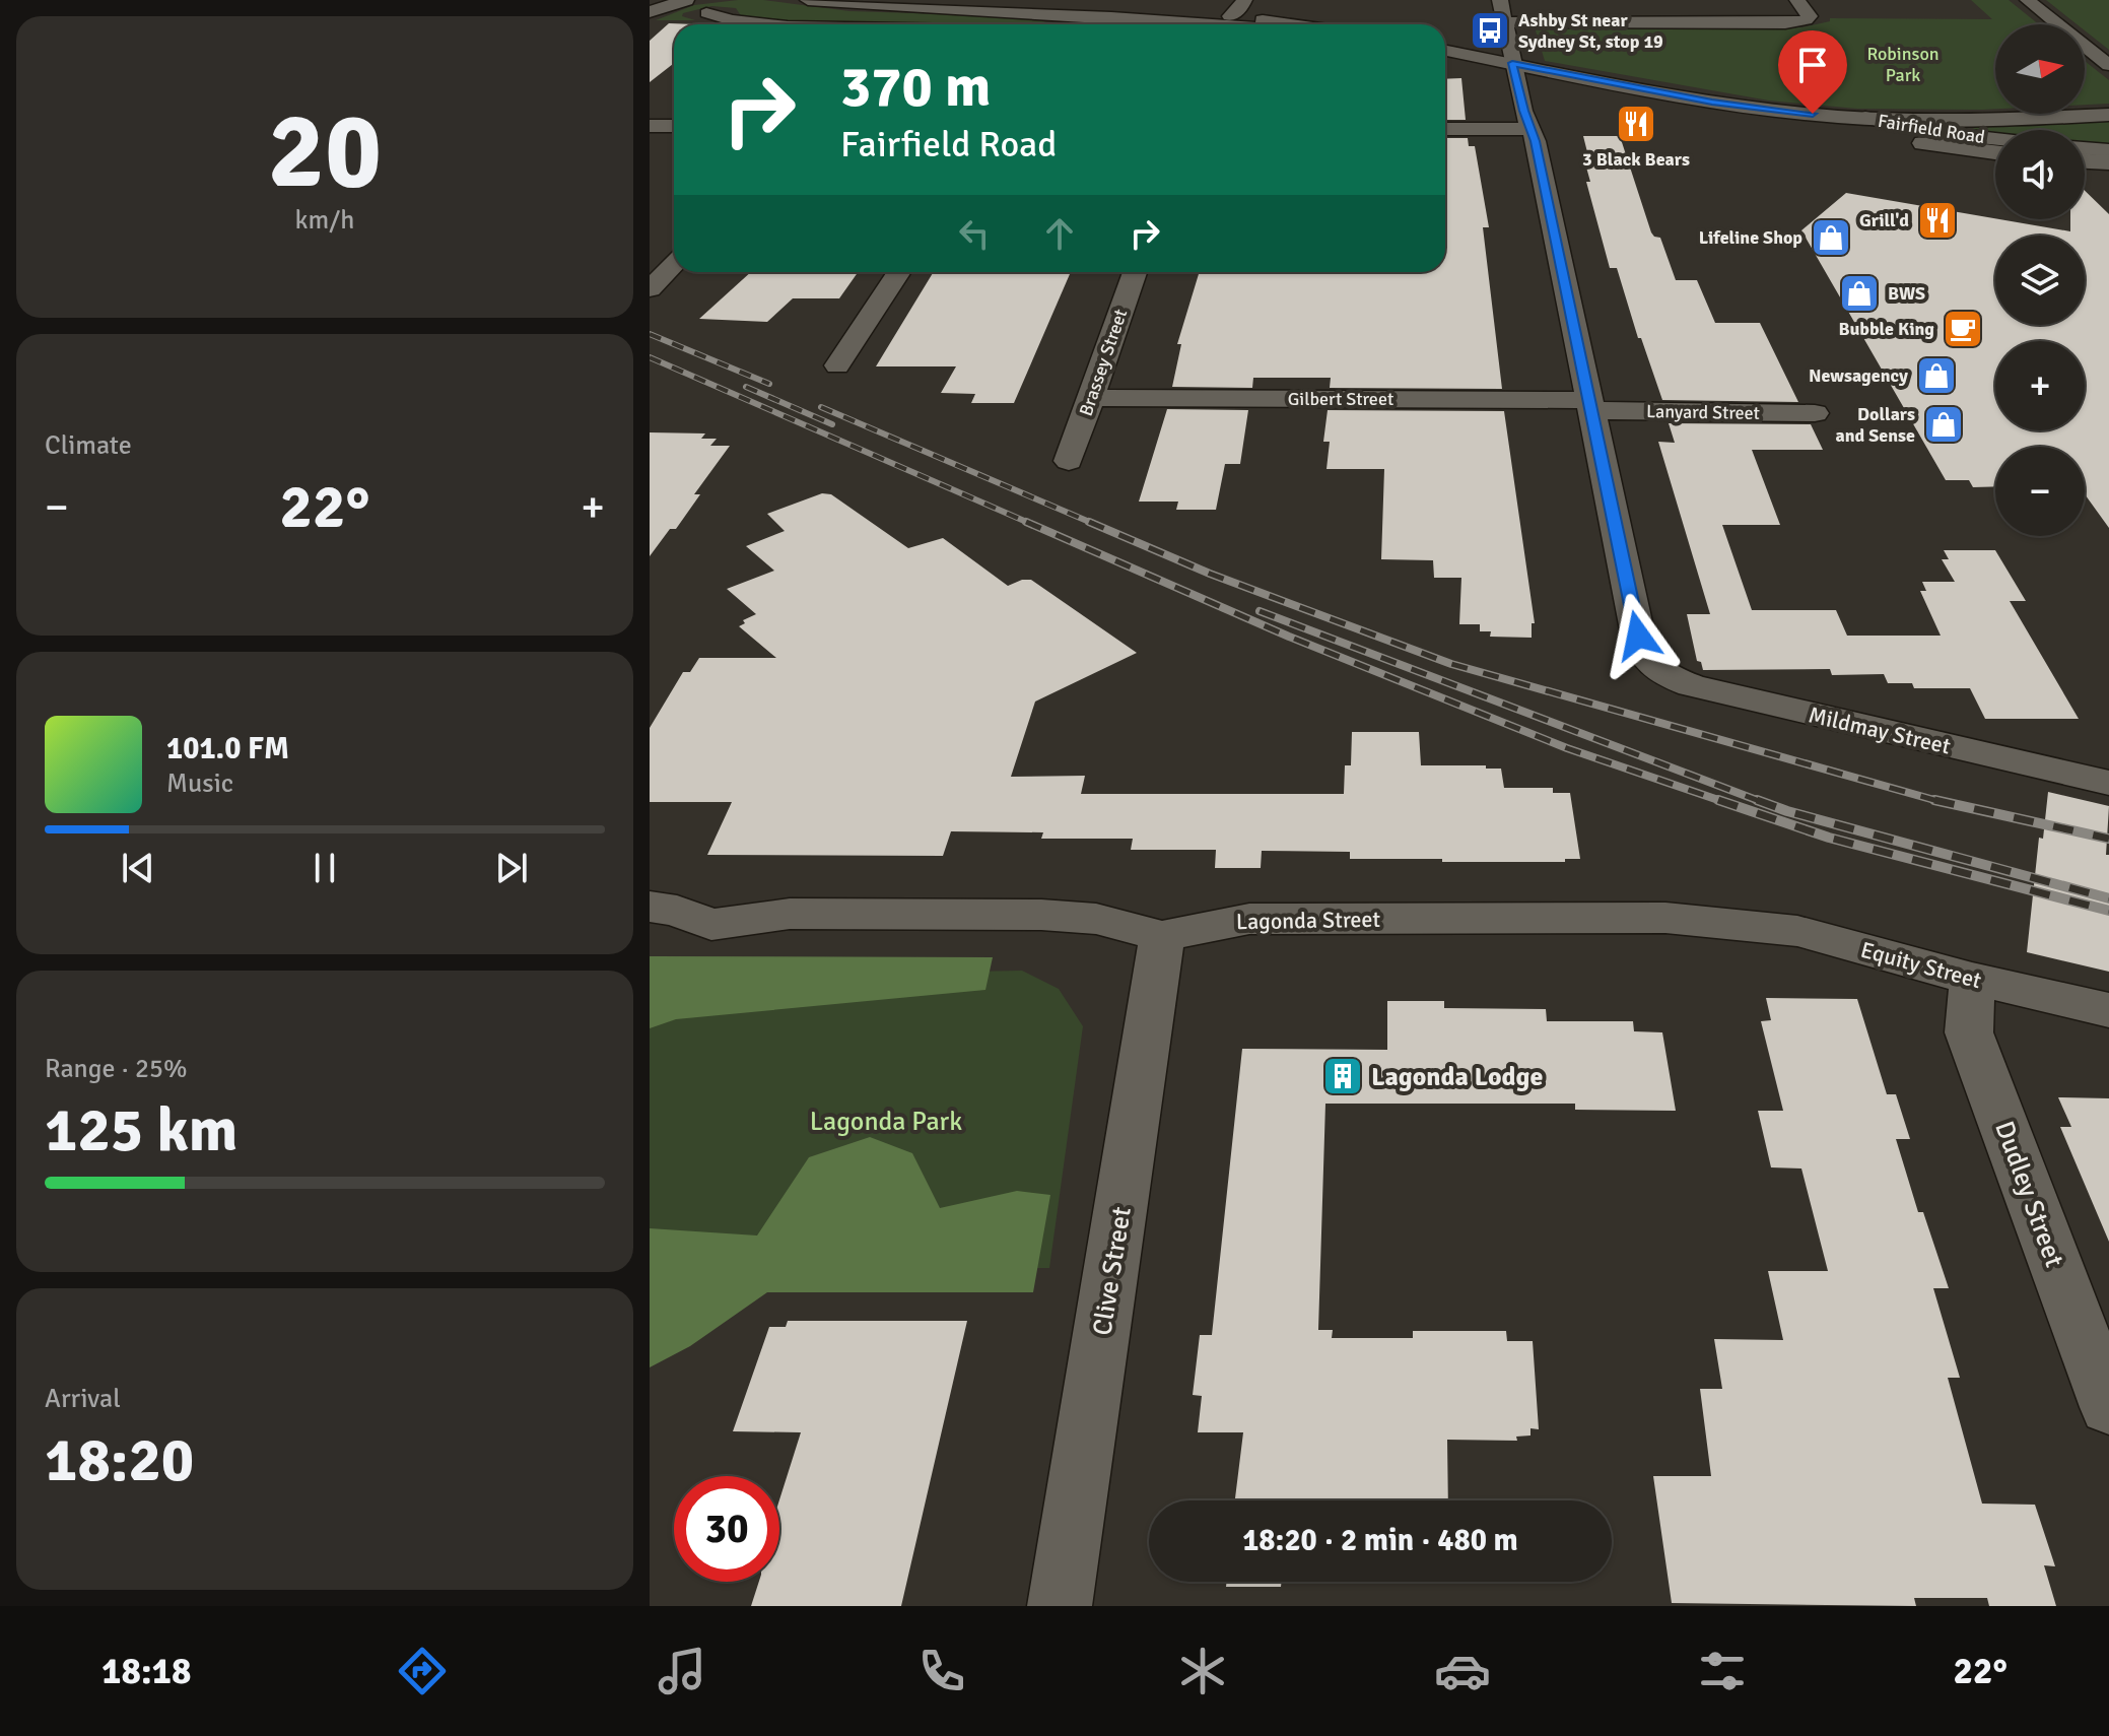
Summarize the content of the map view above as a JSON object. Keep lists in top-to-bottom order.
{
  "streets": {
    "main road": ["Fairfield Road"],
    "street": [
      "Brassey Street",
      "Gilbert Street",
      "Lanyard Street",
      "Mildmay Street",
      "Lagonda Street",
      "Equity Street",
      "Dudley Street",
      "Clive Street"
    ]
  },
  "crossings": [
    ["Brassey Street", "Gilbert Street"],
    ["Gilbert Street", "Lanyard Street"],
    ["Gilbert Street", "Mildmay Street"],
    ["Lanyard Street", "Mildmay Street"],
    ["Lagonda Street", "Equity Street"],
    ["Lagonda Street", "Clive Street"],
    ["Equity Street", "Dudley Street"]
  ],
  "parks": ["Robinson Park", "Lagonda Park"],
  "places": {
    "bus stop": ["Ashby St near Sydney St, stop 19"],
    "restaurant": ["3 Black Bears", "Grill'd"],
    "shop": [
      "Lifeline Shop",
      "BWS",
      "Newsagency",
      "Dollars and Sense"
    ],
    "cafe": ["Bubble King"],
    "building": ["Lagonda Lodge"]
  },
  "north": "right",
  "page": {
    "tile": [
      ["20", "km/h"],
      "Climate",
      ["Range · 25%", "125 km"],
      ["Arrival", "18:20"]
    ],
    "map_buttons": ["+", "−"],
    "turn": ["370 m", "Fairfield Road"],
    "heat": ["−", "22°", "+"],
    "song": ["101.0 FM", "Music"],
    "limit": "30",
    "trip": "18:20 · 2 min · 480 m",
    "tabs": ["18:18", "22°"]
  }
}
